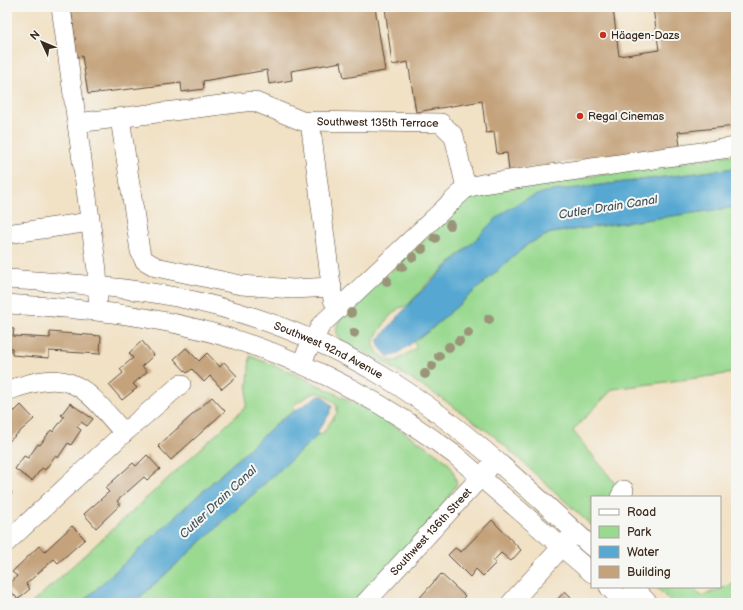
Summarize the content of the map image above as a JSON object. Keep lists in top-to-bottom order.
{
  "streets": {
    "street": ["Southwest 135th Terrace", "Southwest 92nd Avenue", "Southwest 136th Street"]
  },
  "crossings": [
    ["Southwest 92nd Avenue", "Southwest 136th Street"]
  ],
  "water": ["Cutler Drain Canal"],
  "places": ["Häagen-Dazs", "Regal Cinemas"],
  "legend": [
    "Road",
    "Park",
    "Water",
    "Building"
  ],
  "north": "top left"
}
